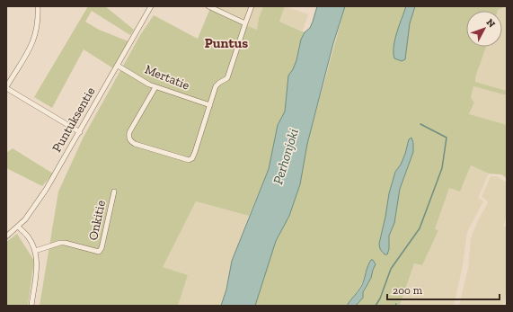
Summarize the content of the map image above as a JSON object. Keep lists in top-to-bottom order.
{
  "streets": {
    "street": ["Mertatie", "Puntuksentie", "Onkitie"]
  },
  "crossings": [
    ["Mertatie", "Puntuksentie"]
  ],
  "districts": ["Puntus"],
  "water": ["Perhonjoki"],
  "scale_bar": "200 m",
  "north": "top right"
}
